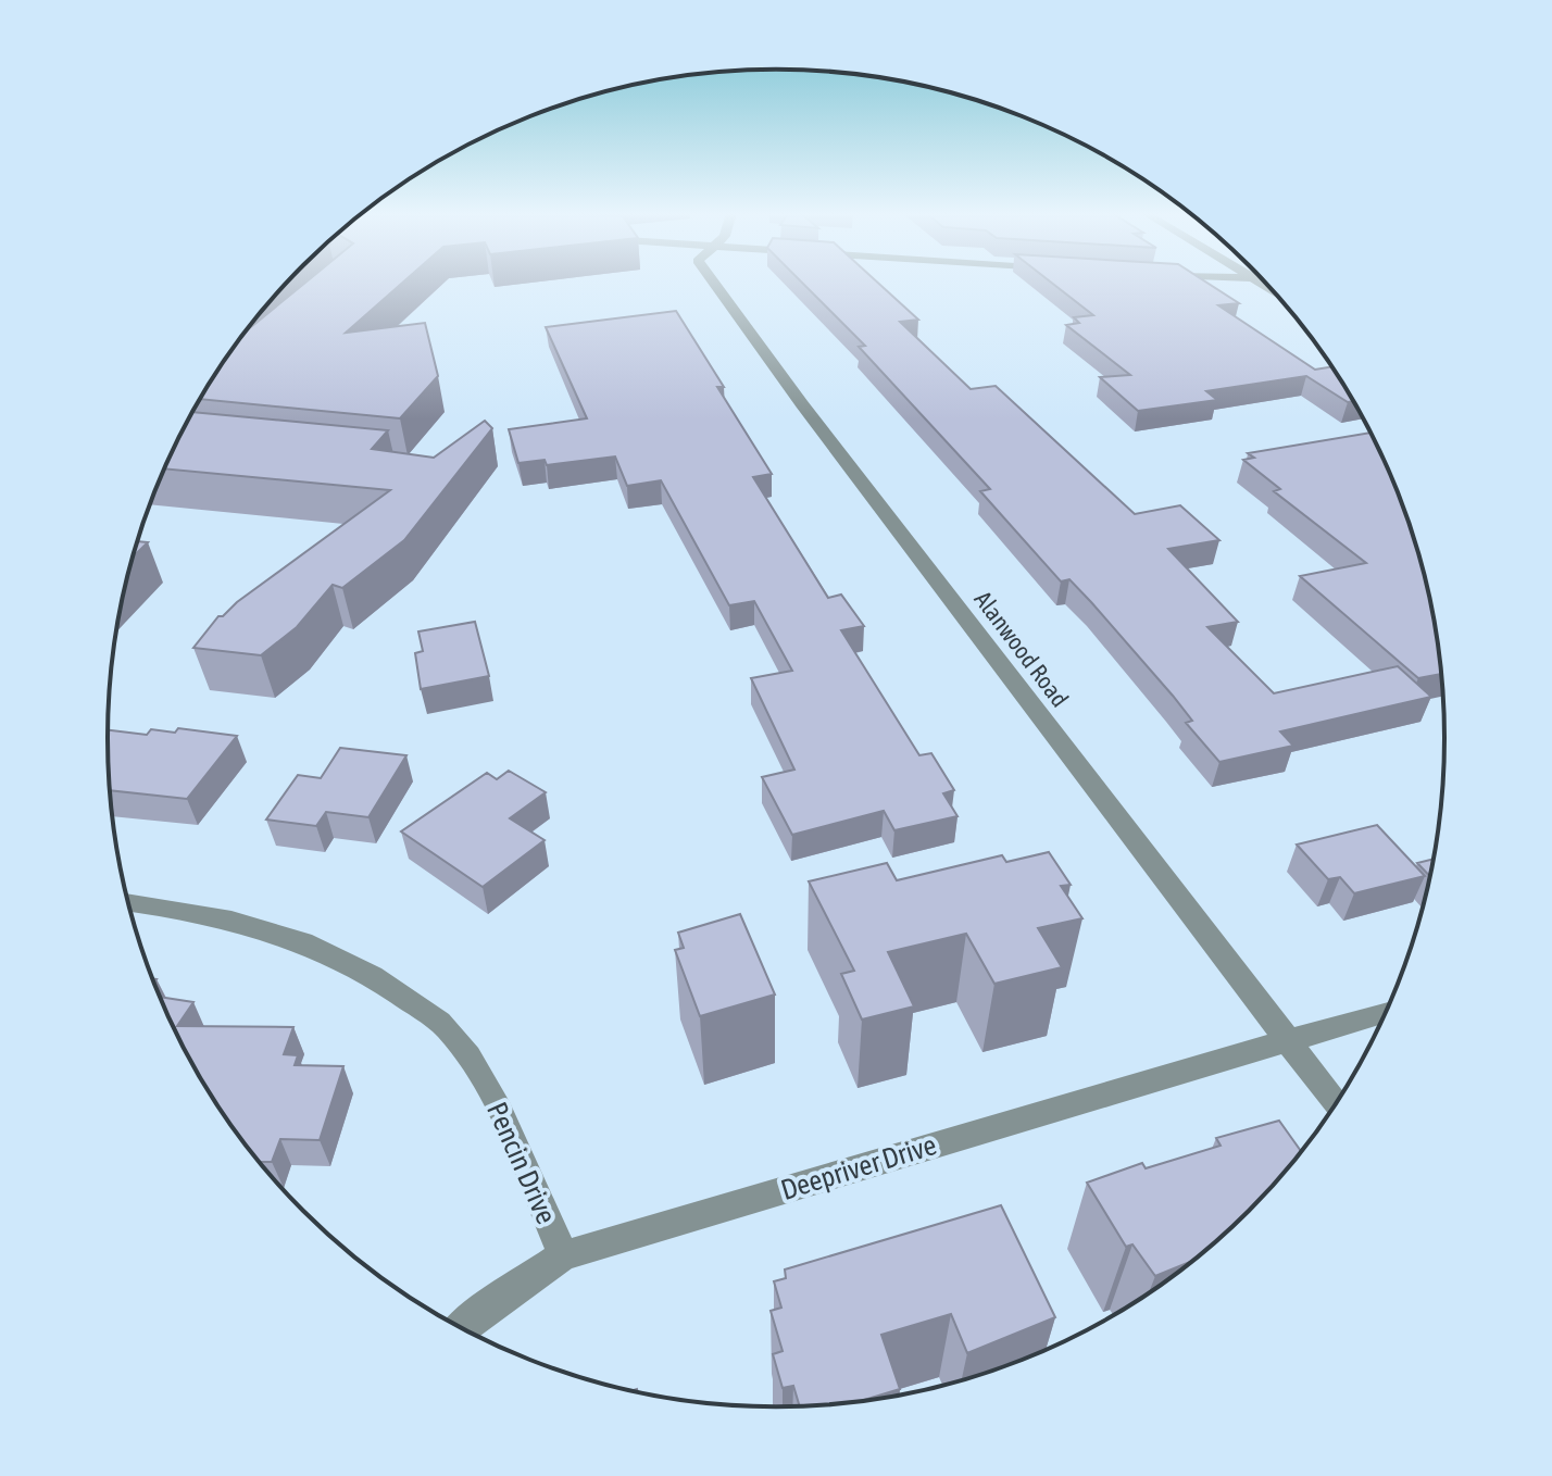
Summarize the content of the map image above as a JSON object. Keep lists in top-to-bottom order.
{
  "streets": {
    "street": ["Alanwood Road", "Pencin Drive", "Deepriver Drive"]
  },
  "crossings": [
    ["Alanwood Road", "Deepriver Drive"],
    ["Pencin Drive", "Deepriver Drive"]
  ]
}
